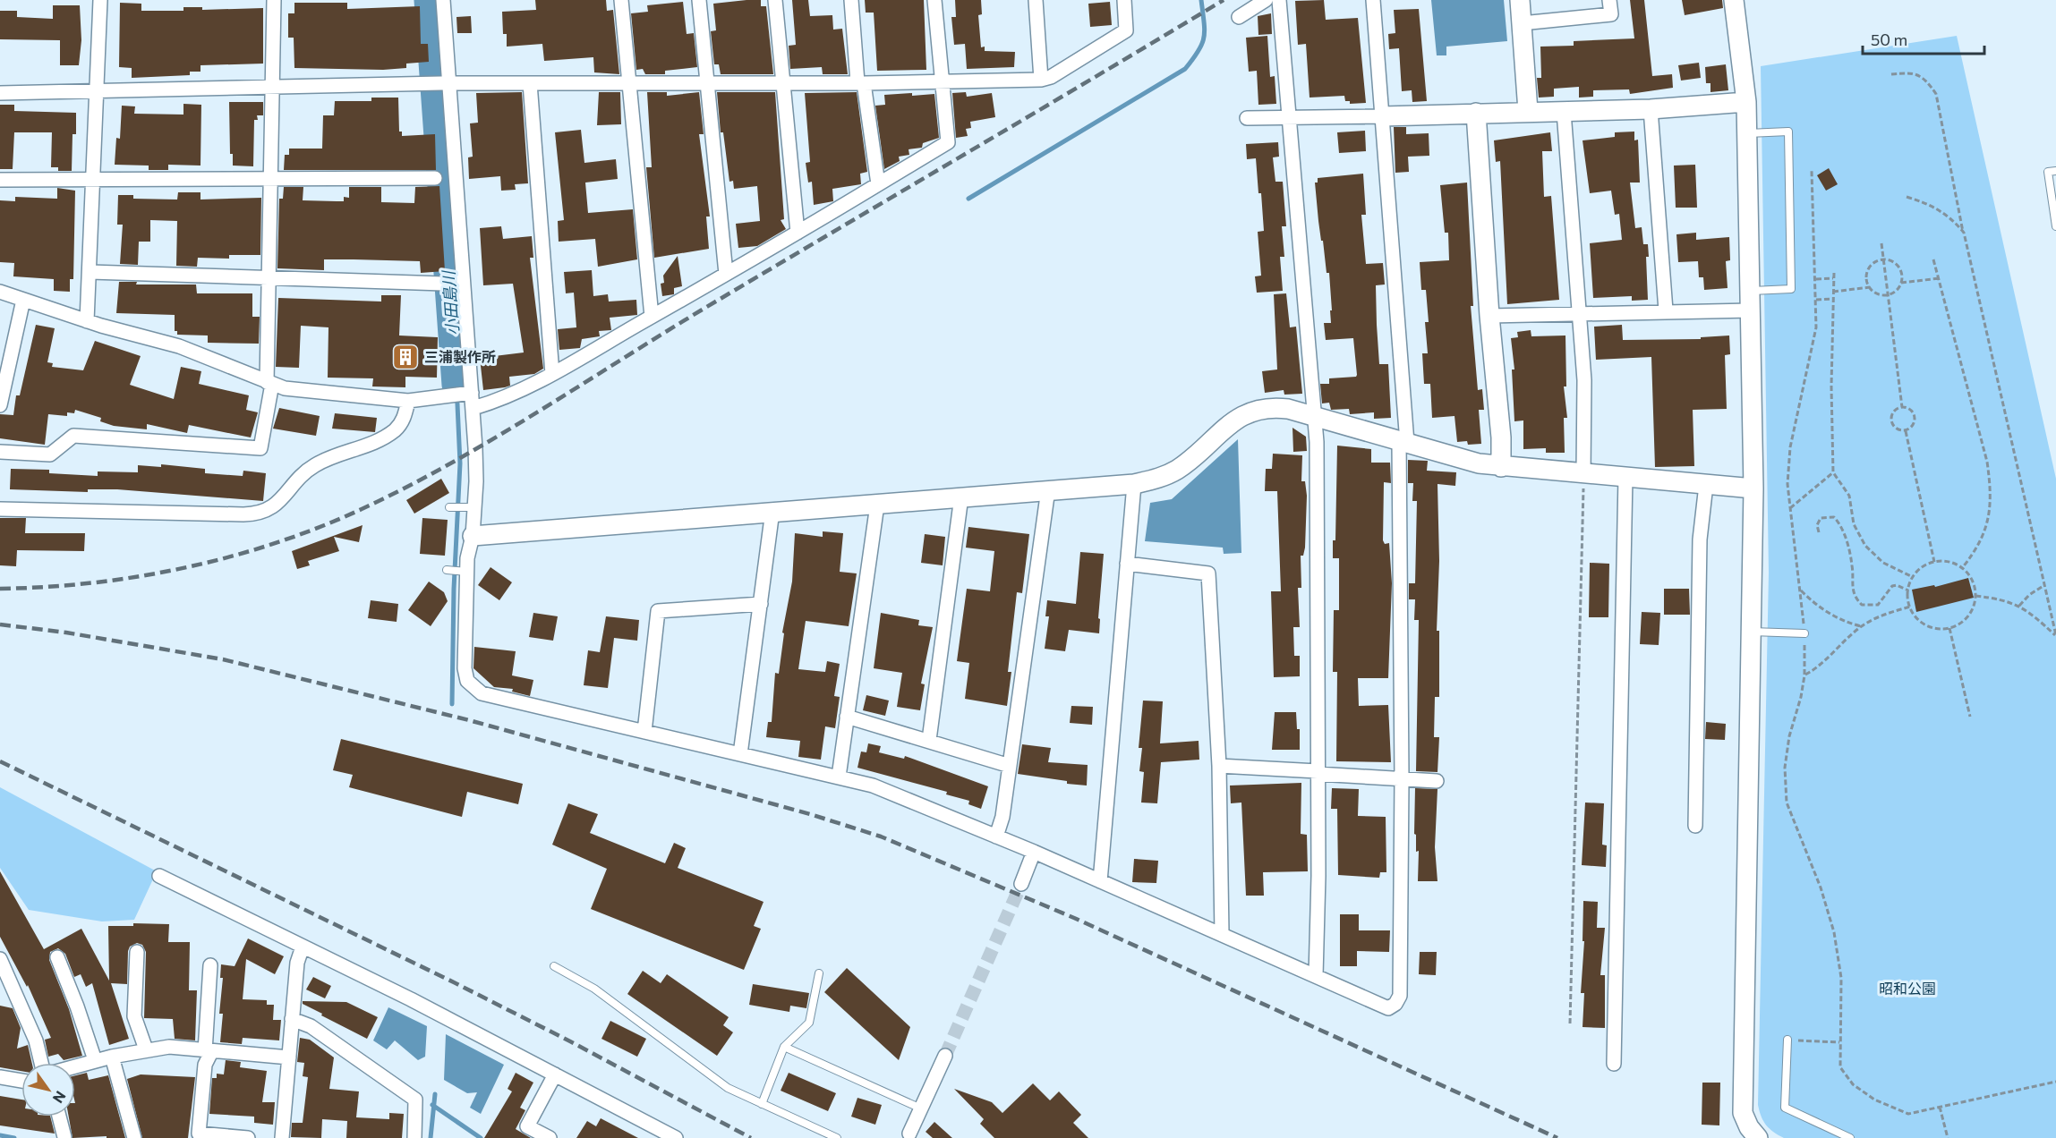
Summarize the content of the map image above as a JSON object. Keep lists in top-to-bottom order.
{
  "water": ["小田島川"],
  "parks": ["昭和公園"],
  "places": {
    "building": ["三浦製作所"]
  },
  "scale_bar": "50 m",
  "north": "bottom right"
}
